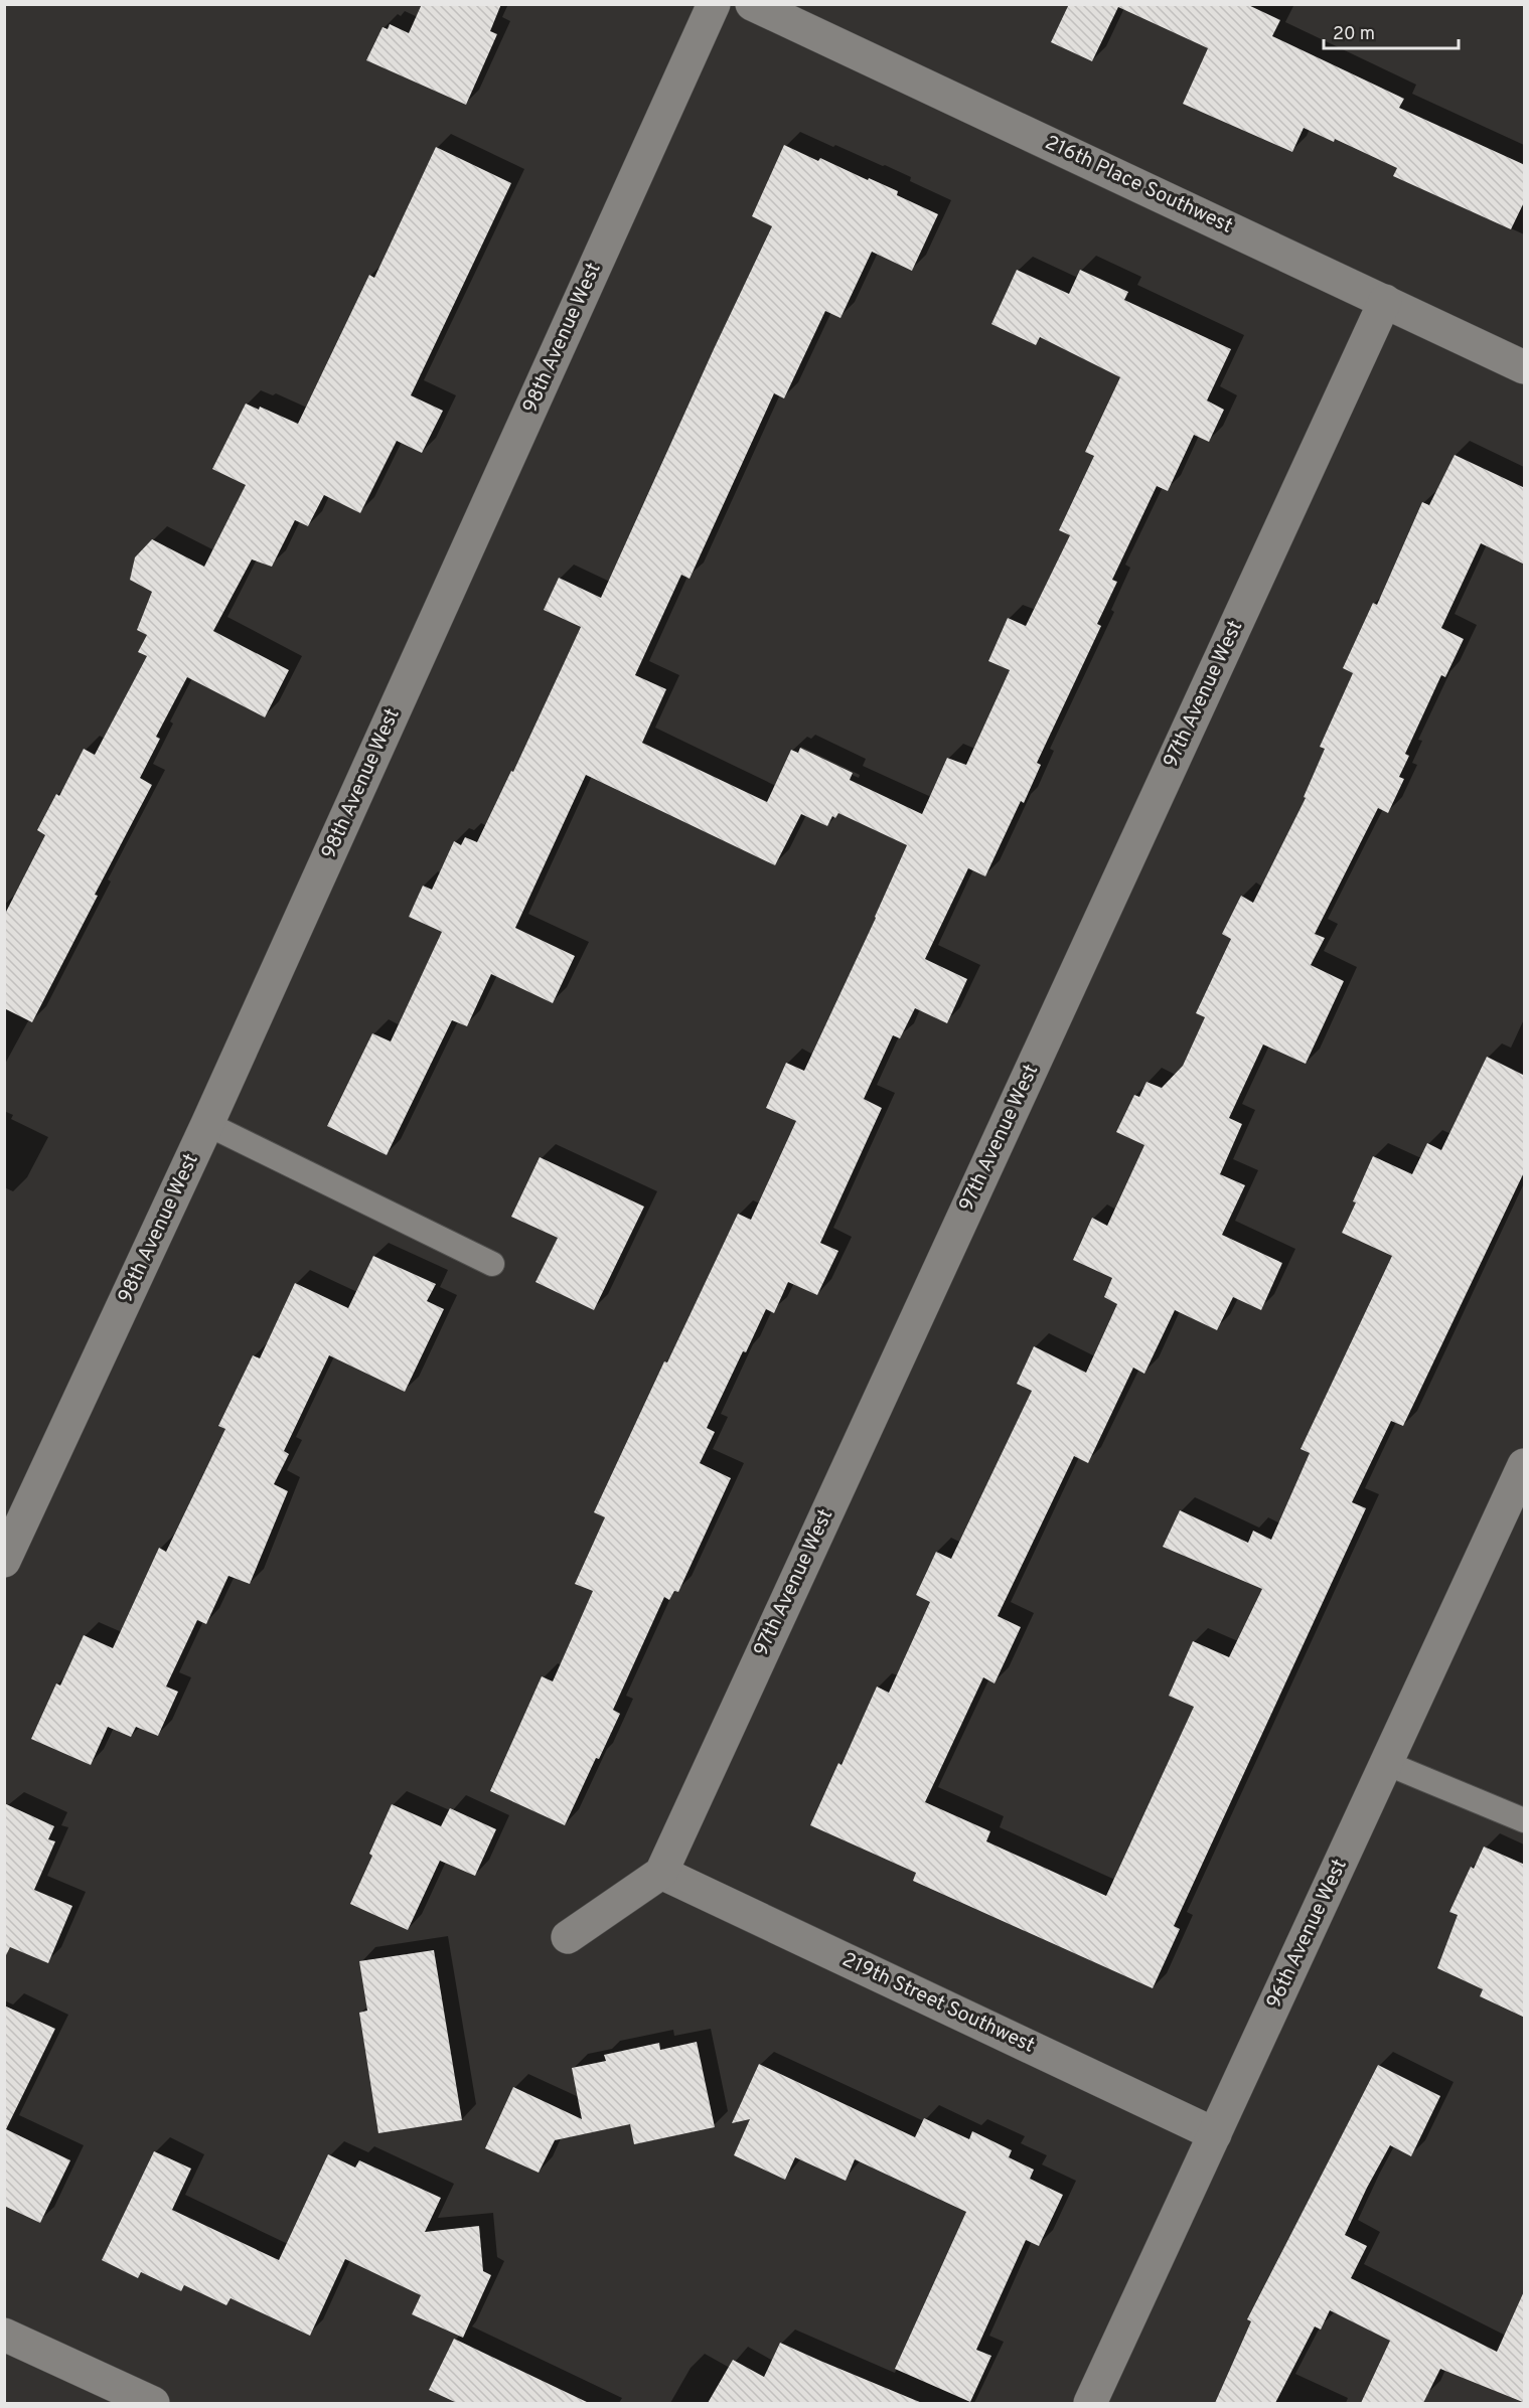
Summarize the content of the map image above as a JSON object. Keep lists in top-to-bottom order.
{
  "streets": {
    "street": [
      "216th Place Southwest",
      "98th Avenue West",
      "97th Avenue West",
      "96th Avenue West",
      "219th Street Southwest"
    ]
  },
  "crossings": [
    ["216th Place Southwest", "97th Avenue West"],
    ["97th Avenue West", "219th Street Southwest"],
    ["96th Avenue West", "219th Street Southwest"]
  ],
  "scale_bar": "20 m"
}
